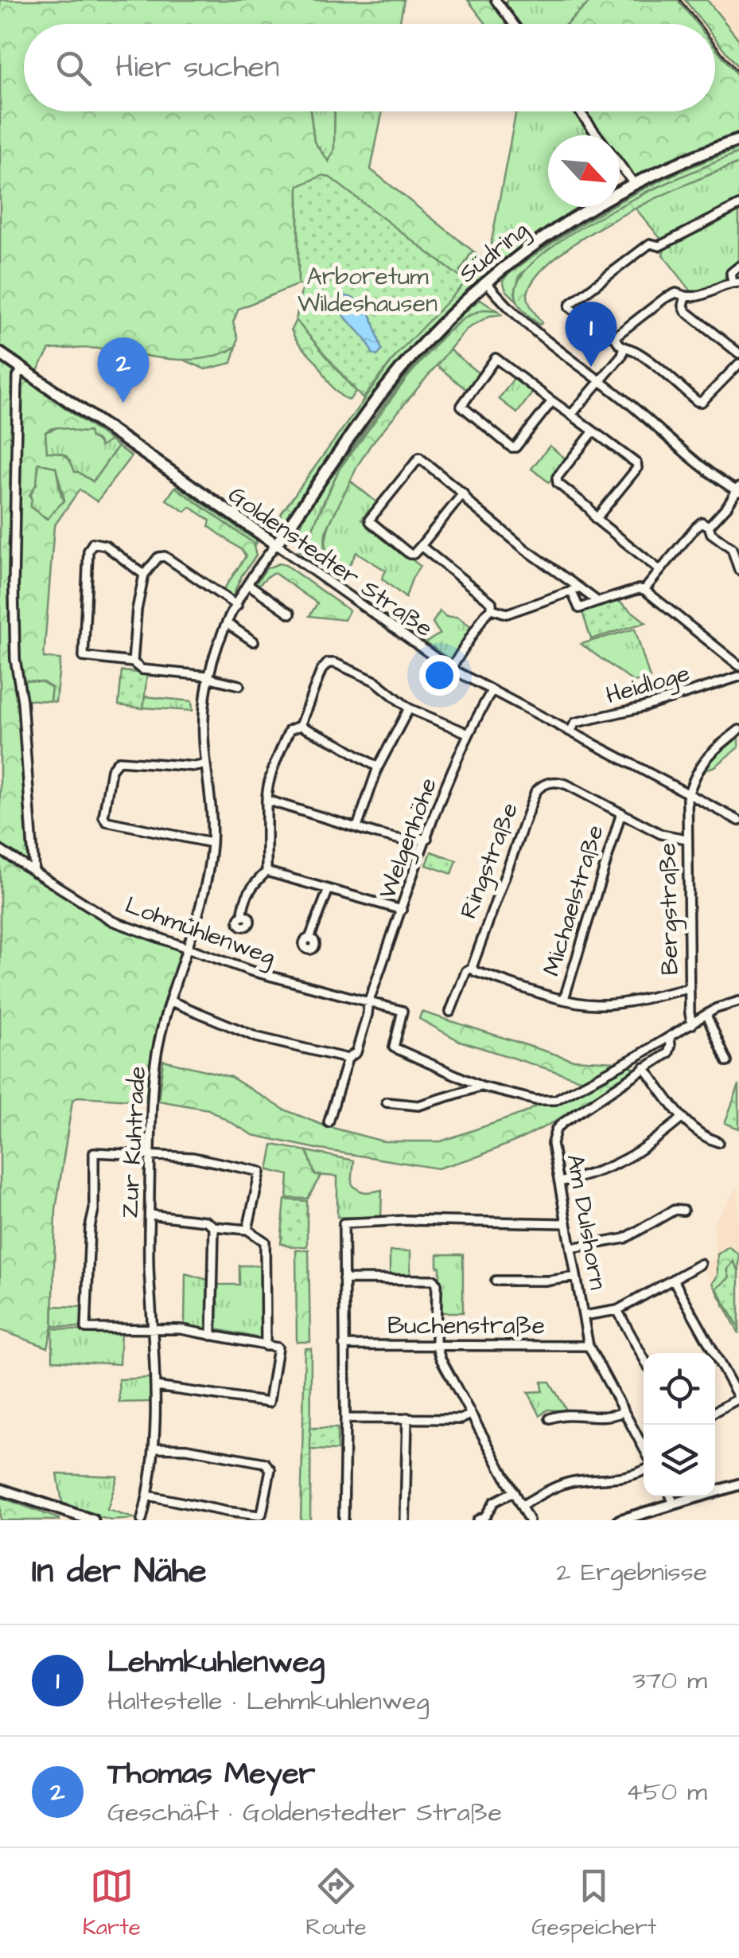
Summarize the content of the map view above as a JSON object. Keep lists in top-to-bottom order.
{
  "streets": {
    "main road": ["Südring", "Goldenstedter Straße"],
    "street": [
      "Heidloge",
      "Welgenhöhe",
      "Ringstraße",
      "Michaelstraße",
      "Bergstraße",
      "Lohmühlenweg",
      "Zur Kuhtrade",
      "Am Dulshorn",
      "Buchenstraße"
    ]
  },
  "crossings": [
    ["Südring", "Goldenstedter Straße"],
    ["Südring", "Zur Kuhtrade"],
    ["Goldenstedter Straße", "Heidloge"],
    ["Goldenstedter Straße", "Welgenhöhe"],
    ["Goldenstedter Straße", "Bergstraße"],
    ["Goldenstedter Straße", "Zur Kuhtrade"],
    ["Welgenhöhe", "Lohmühlenweg"],
    ["Ringstraße", "Michaelstraße"],
    ["Ringstraße", "Bergstraße"],
    ["Lohmühlenweg", "Zur Kuhtrade"],
    ["Am Dulshorn", "Buchenstraße"]
  ],
  "parks": ["Arboretum Wildeshausen"],
  "north": "bottom right",
  "page": {
    "search": "Hier suchen",
    "pins": ["1", "2"],
    "heading": ["In der Nähe", "2 Ergebnisse"],
    "list": [
      {
        "mark": "1",
        "name": "Lehmkuhlenweg",
        "note": "Haltestelle · Lehmkuhlenweg",
        "value": "370 m"
      },
      {
        "mark": "2",
        "name": "Thomas Meyer",
        "note": "Geschäft · Goldenstedter Straße",
        "value": "450 m"
      }
    ],
    "nav": ["Karte", "Route", "Gespeichert"]
  }
}
